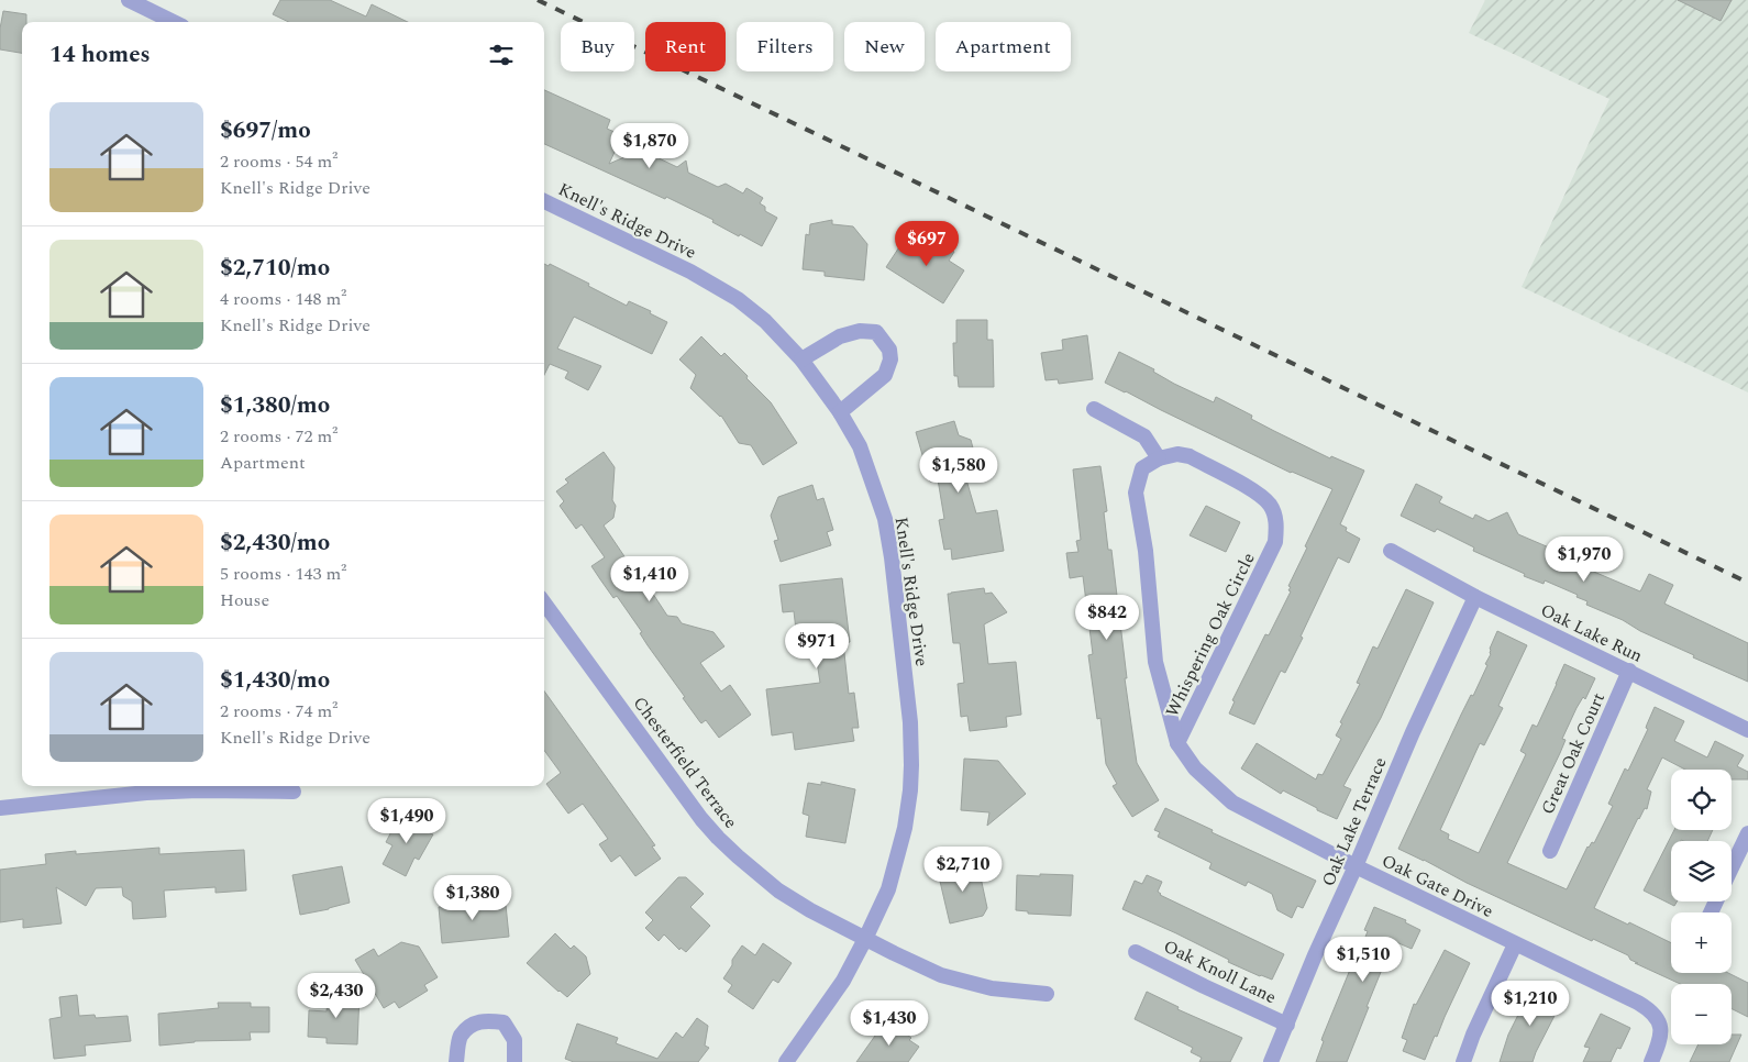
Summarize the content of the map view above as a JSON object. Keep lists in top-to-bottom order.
{
  "streets": {
    "street": [
      "Knell's Ridge Drive",
      "Oak Lake Run",
      "Whispering Oak Circle",
      "Great Oak Court",
      "Chesterfield Terrace",
      "Oak Lake Terrace",
      "Oak Gate Drive",
      "Oak Knoll Lane"
    ]
  },
  "crossings": [
    ["Knell's Ridge Drive", "Chesterfield Terrace"],
    ["Oak Lake Run", "Great Oak Court"],
    ["Oak Lake Run", "Oak Lake Terrace"],
    ["Whispering Oak Circle", "Oak Gate Drive"],
    ["Oak Lake Terrace", "Oak Gate Drive"],
    ["Oak Lake Terrace", "Oak Knoll Lane"]
  ],
  "page": {
    "chip": [
      "Buy",
      "Rent",
      "Filters",
      "New",
      "Apartment"
    ],
    "heading": "14 homes",
    "list": [
      {
        "name": "$697/mo",
        "note": "2 rooms · 54 m² · Knell's Ridge Drive"
      },
      {
        "name": "$2,710/mo",
        "note": "4 rooms · 148 m² · Knell's Ridge Drive"
      },
      {
        "name": "$1,380/mo",
        "note": "2 rooms · 72 m² · Apartment"
      },
      {
        "name": "$2,430/mo",
        "note": "5 rooms · 143 m² · House"
      },
      {
        "name": "$1,430/mo",
        "note": "2 rooms · 74 m² · Knell's Ridge Drive"
      }
    ],
    "price": [
      "$1,870",
      "$697",
      "$1,580",
      "$1,970",
      "$1,410",
      "$842",
      "$971",
      "$1,490",
      "$2,710",
      "$1,380",
      "$1,510",
      "$2,430",
      "$1,210",
      "$1,430"
    ],
    "map_buttons": ["+", "−"]
  }
}
